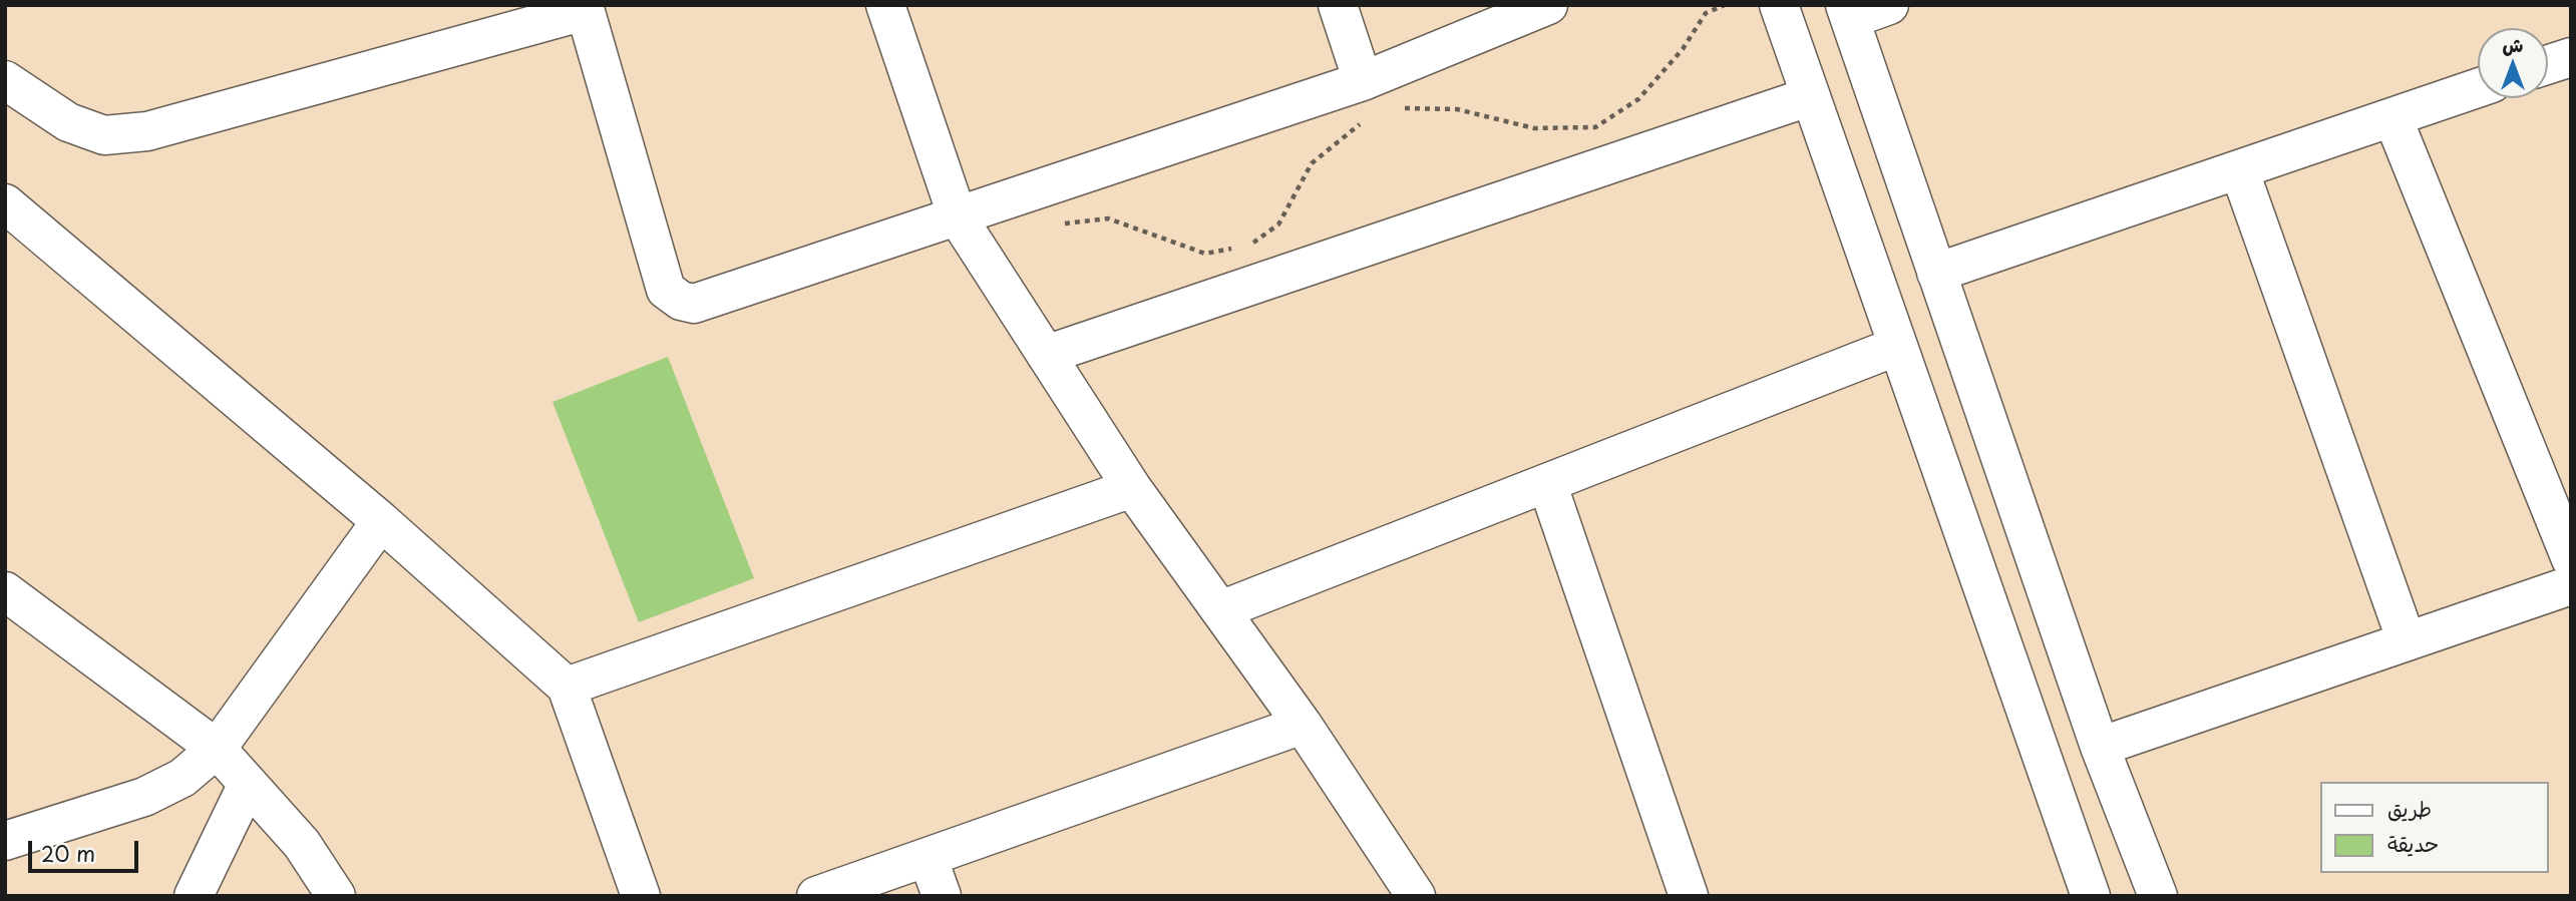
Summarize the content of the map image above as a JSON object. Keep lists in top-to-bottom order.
{
  "legend": ["طريق", "حديقة"],
  "scale_bar": "20 m",
  "north": "top"
}
